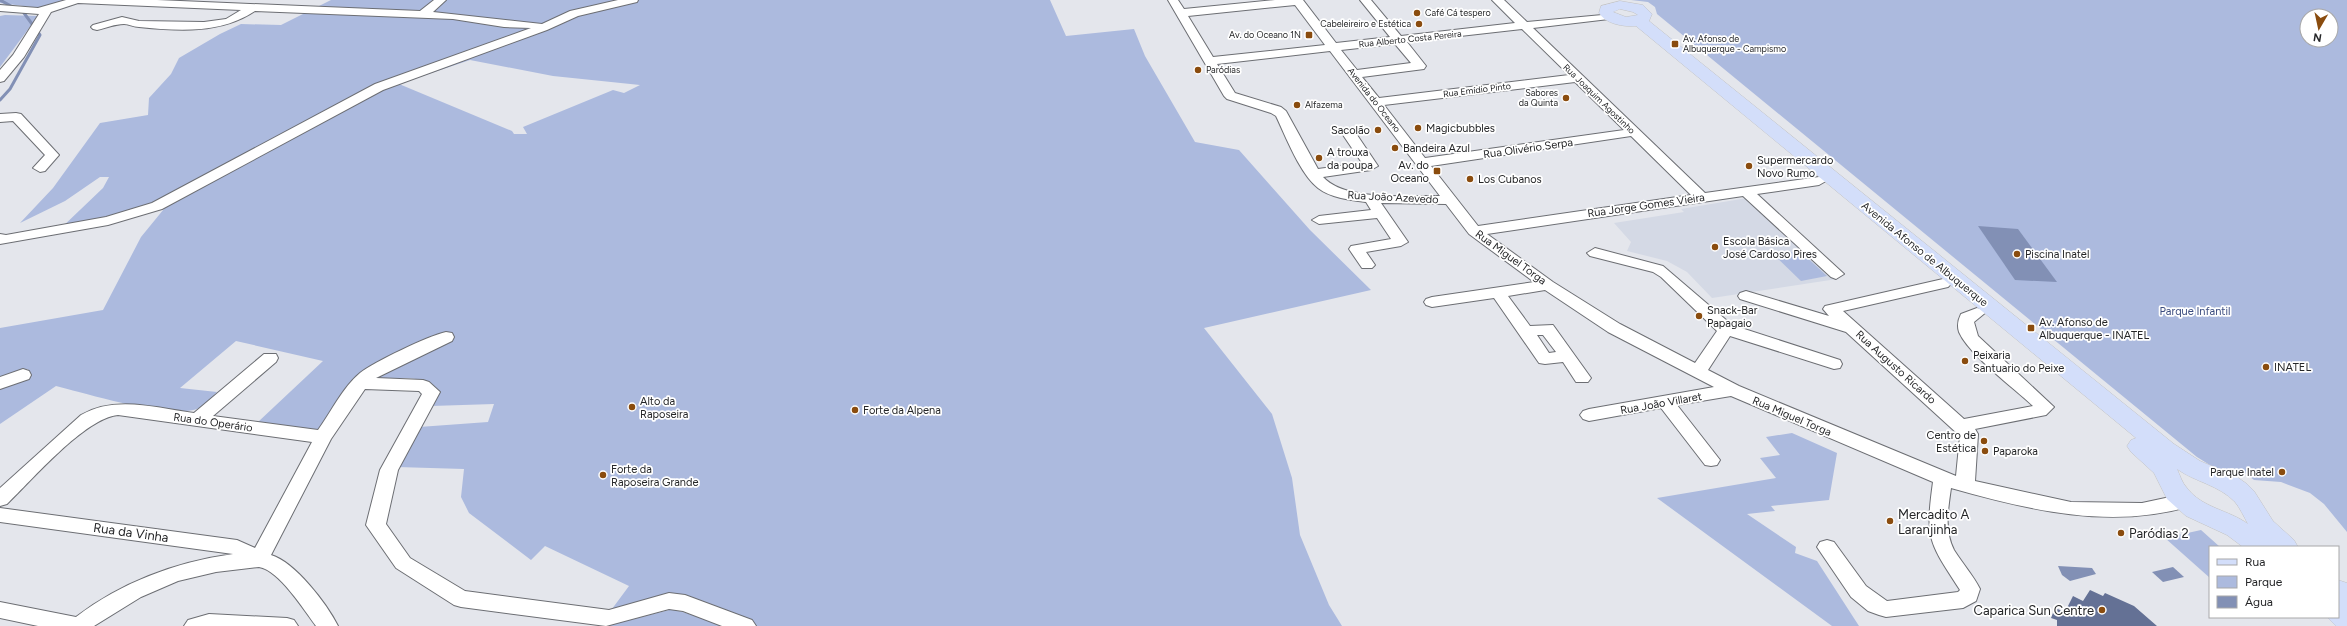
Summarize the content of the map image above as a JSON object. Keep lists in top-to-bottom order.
{
  "streets": {
    "main road": ["Avenida Afonso de Albuquerque"],
    "street": [
      "Rua Alberto Costa Pereira",
      "Rua Emídio Pinto",
      "Rua Joaquim Agostinho",
      "Avenida do Oceano",
      "Rua Olivério Serpa",
      "Rua João Azevedo",
      "Rua Jorge Gomes Vieira",
      "Rua Miguel Torga",
      "Rua Augusto Ricardo",
      "Rua João Villaret",
      "Rua do Operário",
      "Rua da Vinha"
    ]
  },
  "crossings": [
    ["Rua Alberto Costa Pereira", "Rua Joaquim Agostinho"],
    ["Rua Alberto Costa Pereira", "Avenida do Oceano"],
    ["Rua Alberto Costa Pereira", "Rua João Azevedo"],
    ["Rua Alberto Costa Pereira", "Avenida Afonso de Albuquerque"],
    ["Rua Emídio Pinto", "Rua Joaquim Agostinho"],
    ["Rua Emídio Pinto", "Avenida do Oceano"],
    ["Rua Joaquim Agostinho", "Rua Olivério Serpa"],
    ["Rua Joaquim Agostinho", "Rua Jorge Gomes Vieira"],
    ["Avenida do Oceano", "Rua Olivério Serpa"],
    ["Avenida do Oceano", "Rua João Azevedo"],
    ["Avenida do Oceano", "Rua Miguel Torga"],
    ["Rua João Azevedo", "Rua Miguel Torga"],
    ["Rua Jorge Gomes Vieira", "Avenida Afonso de Albuquerque"],
    ["Rua Jorge Gomes Vieira", "Rua Miguel Torga"],
    ["Avenida Afonso de Albuquerque", "Rua Miguel Torga"],
    ["Avenida Afonso de Albuquerque", "Rua Augusto Ricardo"],
    ["Rua Miguel Torga", "Rua Augusto Ricardo"],
    ["Rua Miguel Torga", "Rua João Villaret"]
  ],
  "parks": ["Parque Infantil"],
  "places": {
    "other": [
      "Café Cá tespero",
      "Cabeleireiro e Estética",
      "Paródias",
      "Sabores da Quinta",
      "Alfazema",
      "Magicbubbles",
      "Sacolão",
      "Bandeira Azul",
      "A trouxa da poupa",
      "Supermercardo Novo Rumo",
      "Los Cubanos",
      "Escola Básica José Cardoso Pires",
      "Piscina Inatel",
      "Snack-Bar Papagaio",
      "Peixaria Santuario do Peixe",
      "INATEL",
      "Alto da Raposeira",
      "Forte da Alpena",
      "Centro de Estética",
      "Paparoka",
      "Parque Inatel",
      "Forte da Raposeira Grande",
      "Mercadito A Laranjinha",
      "Paródias 2",
      "Caparica Sun Centre"
    ],
    "transit": [
      "Av. do Oceano 1N",
      "Av. Afonso de Albuquerque - Campismo",
      "Av. do Oceano",
      "Av. Afonso de Albuquerque - INATEL"
    ]
  },
  "legend": ["Rua", "Parque", "Água"],
  "north": "bottom"
}
